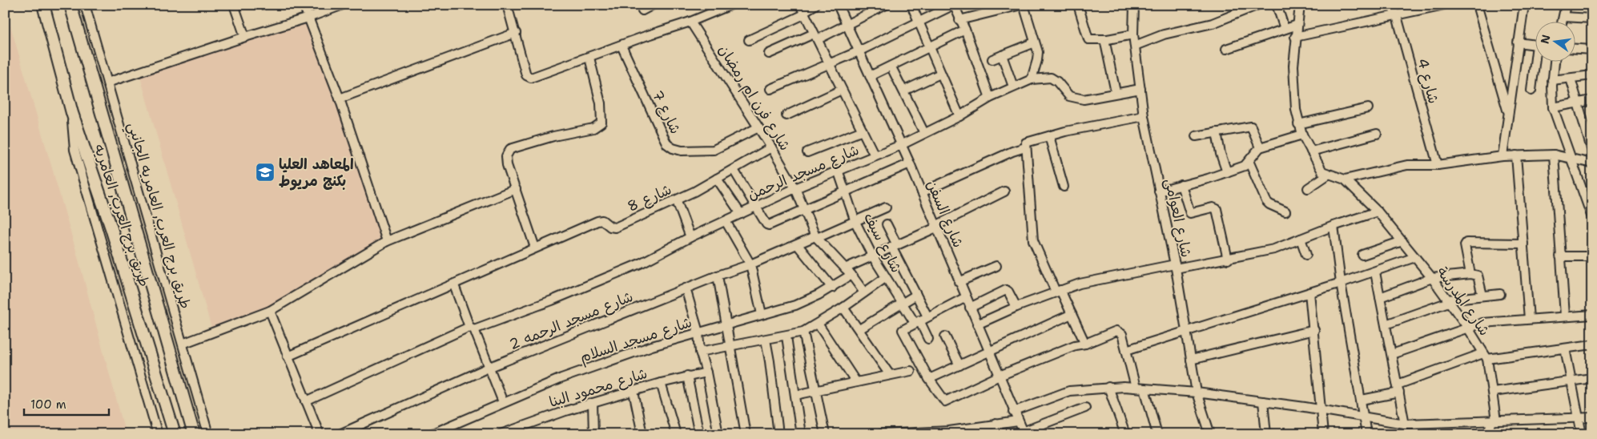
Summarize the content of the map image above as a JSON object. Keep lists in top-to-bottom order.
{
  "streets": {
    "highway": ["طريق برج العرب, العامريه"],
    "street": [
      "شارع 4",
      "شارع فرن ام رمضان",
      "شارع 7",
      "شارع مسجد الرحمن",
      "شارع 8",
      "شارع السفن",
      "طريق برج العرب, العامريه الجانبي",
      "شارع العوامى",
      "شارع سيف",
      "شارع المدرسة",
      "شارع مسجد الرحمه 2",
      "شارع مسجد السلام",
      "شارع محمود البنا"
    ]
  },
  "crossings": [
    ["شارع فرن ام رمضان", "شارع 7"],
    ["شارع فرن ام رمضان", "شارع مسجد الرحمن"],
    ["شارع فرن ام رمضان", "شارع 8"],
    ["شارع فرن ام رمضان", "شارع مسجد الرحمه 2"],
    ["شارع فرن ام رمضان", "شارع مسجد السلام"],
    ["شارع مسجد الرحمن", "شارع السفن"],
    ["شارع مسجد الرحمن", "شارع العوامى"],
    ["شارع مسجد الرحمن", "شارع سيف"],
    ["شارع سيف", "شارع مسجد الرحمه 2"]
  ],
  "places": {
    "school or university": ["المعاهد العليا بكنج مريوط"]
  },
  "scale_bar": "100 m",
  "north": "left"
}
